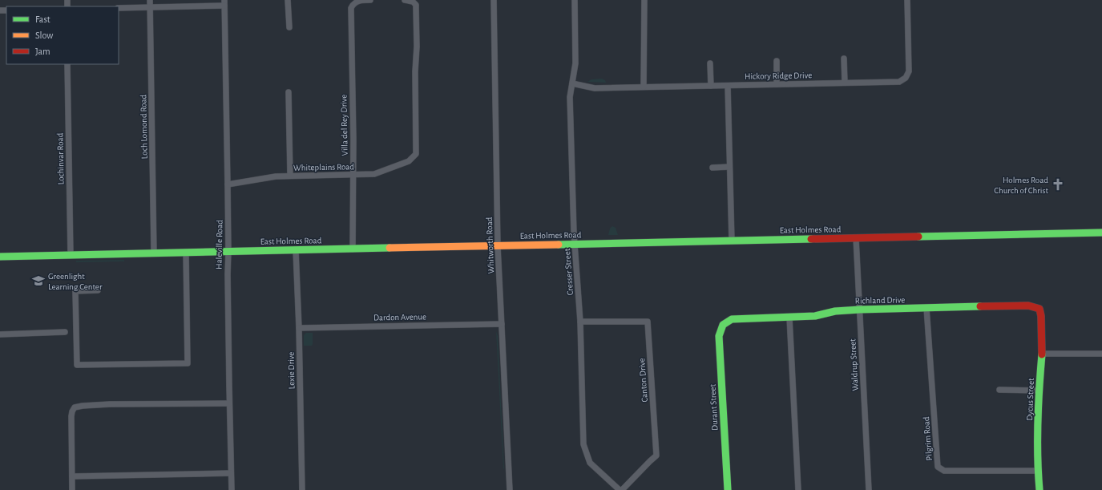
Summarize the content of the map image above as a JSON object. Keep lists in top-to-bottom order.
{
  "streets": {
    "main road": [
      "East Holmes Road",
      "Richland Drive",
      "Dycus Street",
      "Durant Street"
    ],
    "street": [
      "Hickory Ridge Drive",
      "Villa del Rey Drive",
      "Loch Lomond Road",
      "Lochinvar Road",
      "Whiteplains Road",
      "Haleville Road",
      "Whitworth Road",
      "Cresser Street",
      "Dardon Avenue",
      "Waldrup Street",
      "Lexie Drive",
      "Canton Drive",
      "Pilgrim Road"
    ]
  },
  "crossings": [
    ["Hickory Ridge Drive", "Cresser Street"],
    ["Villa del Rey Drive", "Whiteplains Road"],
    ["Villa del Rey Drive", "East Holmes Road"],
    ["Loch Lomond Road", "East Holmes Road"],
    ["Lochinvar Road", "East Holmes Road"],
    ["Whiteplains Road", "Haleville Road"],
    ["East Holmes Road", "Haleville Road"],
    ["East Holmes Road", "Whitworth Road"],
    ["East Holmes Road", "Cresser Street"],
    ["East Holmes Road", "Waldrup Street"],
    ["East Holmes Road", "Lexie Drive"],
    ["Whitworth Road", "Dardon Avenue"],
    ["Cresser Street", "Canton Drive"],
    ["Richland Drive", "Waldrup Street"],
    ["Richland Drive", "Dycus Street"],
    ["Richland Drive", "Durant Street"],
    ["Richland Drive", "Pilgrim Road"],
    ["Dardon Avenue", "Lexie Drive"],
    ["Dycus Street", "Pilgrim Road"]
  ],
  "places": {
    "church": ["Holmes Road Church of Christ"],
    "school or university": ["Greenlight Learning Center"]
  },
  "legend": ["Fast", "Slow", "Jam"]
}
